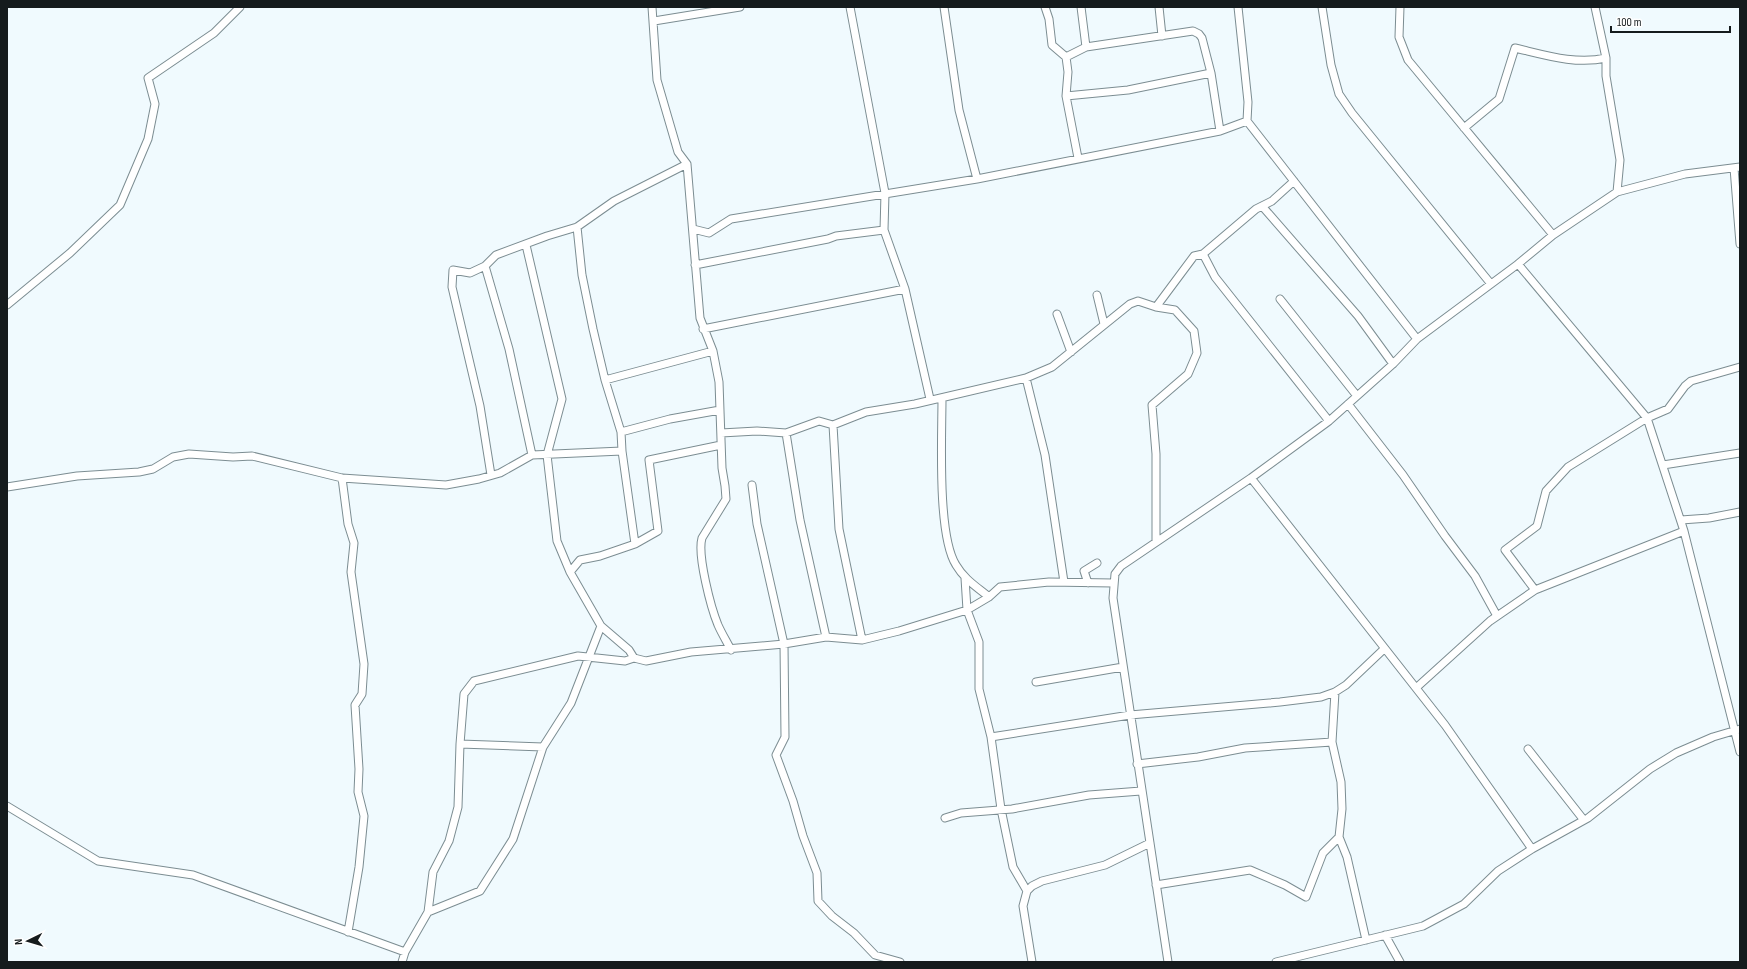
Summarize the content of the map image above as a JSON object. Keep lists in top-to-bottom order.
{
  "scale_bar": "100 m",
  "north": "left"
}
